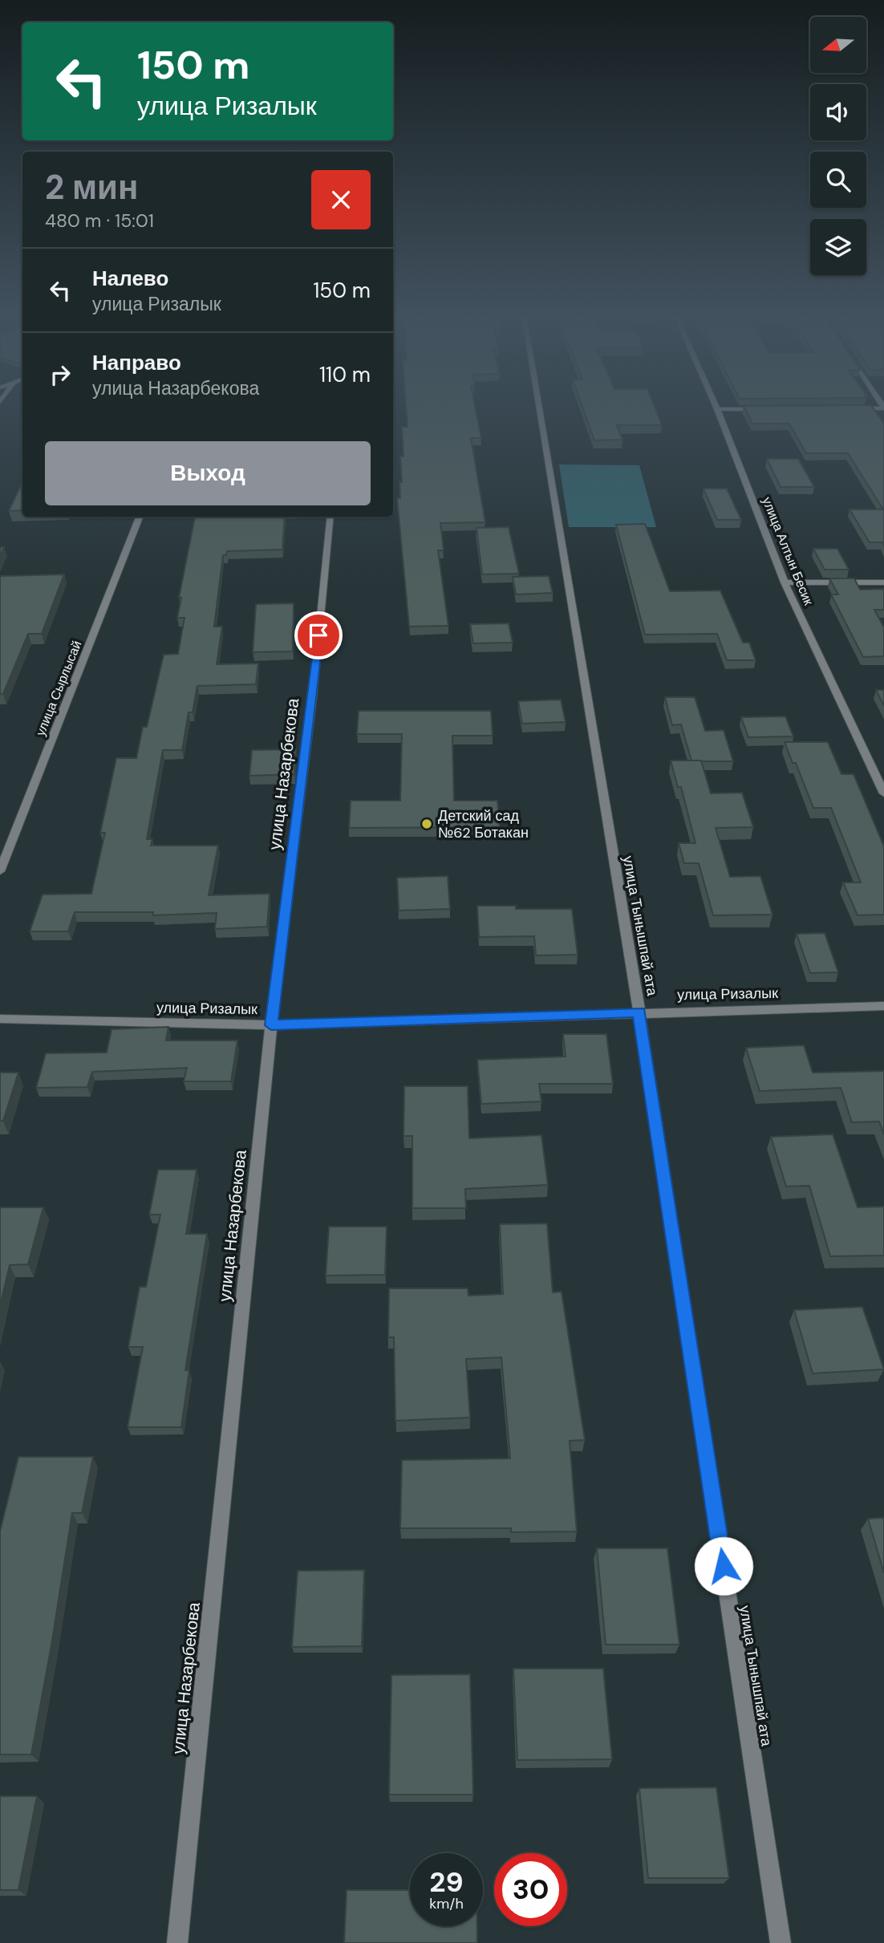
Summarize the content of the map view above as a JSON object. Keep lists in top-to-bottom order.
{
  "streets": {
    "street": [
      "улица Алтын Бесик",
      "улица Сырлысай",
      "улица Назарбекова",
      "улица Тынышпай ата",
      "улица Ризалык"
    ]
  },
  "crossings": [
    ["улица Назарбекова", "улица Ризалык"],
    ["улица Тынышпай ата", "улица Ризалык"]
  ],
  "places": ["Детский сад №62 Ботакан"],
  "north": "left",
  "page": {
    "turn": ["150 m", "улица Ризалык"],
    "heading": ["2 мин", "480 m · 15:01"],
    "list": [
      {
        "name": "Налево",
        "note": "улица Ризалык",
        "value": "150 m"
      },
      {
        "name": "Направо",
        "note": "улица Назарбекова",
        "value": "110 m"
      }
    ],
    "buttons": "Выход",
    "speed": "29 km/h",
    "limit": "30"
  }
}
